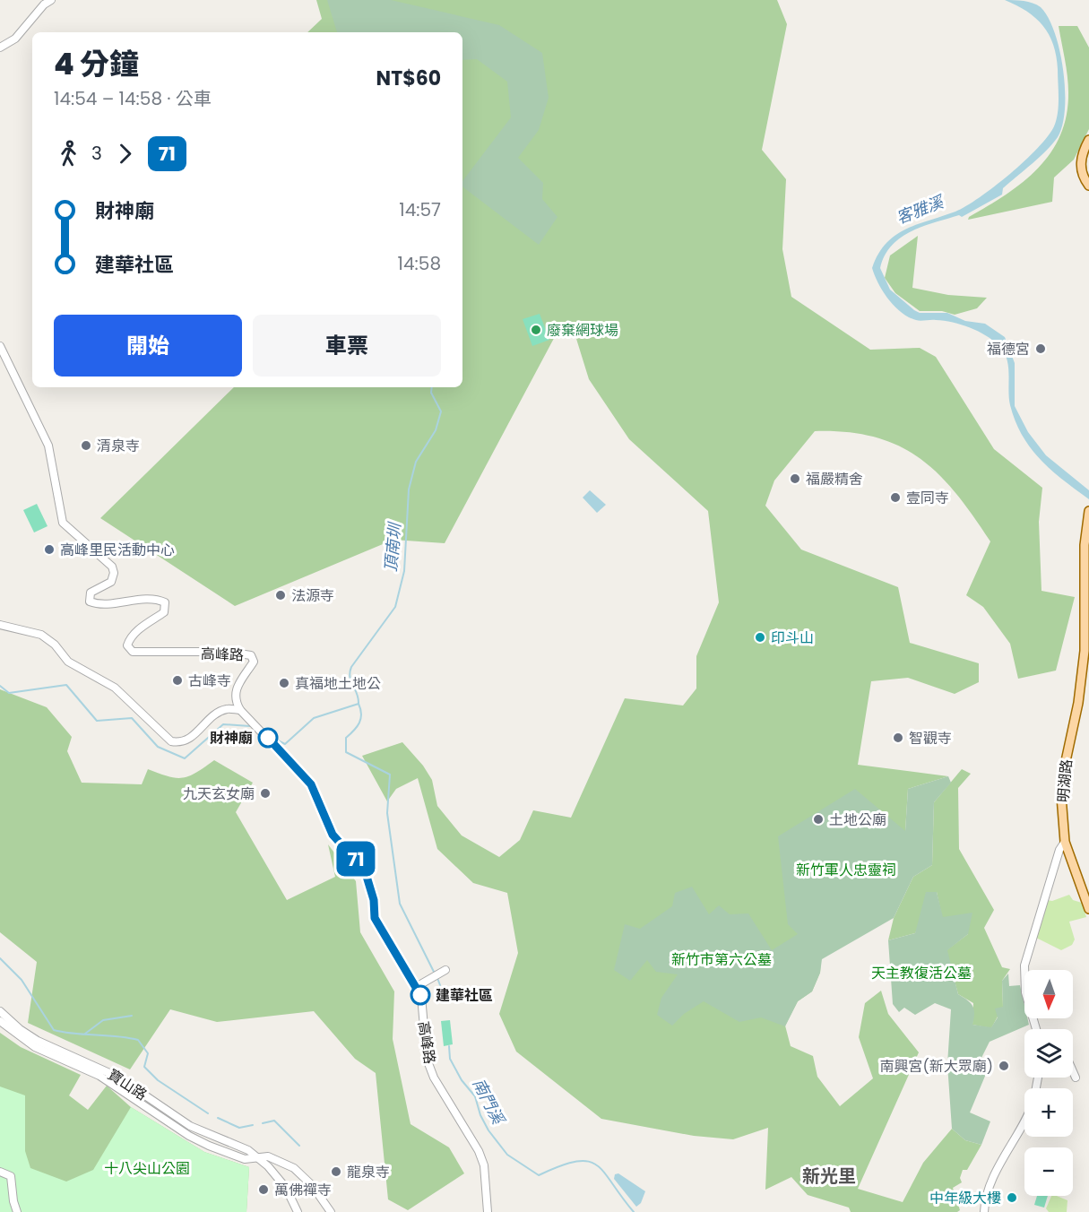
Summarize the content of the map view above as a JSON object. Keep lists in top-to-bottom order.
{
  "streets": {
    "main road": ["明湖路"],
    "street": ["高峰路", "寶山路"]
  },
  "districts": ["新光里"],
  "water": ["客雅溪", "頂南圳", "南門溪"],
  "parks": [
    "新竹軍人忠靈祠",
    "新竹市第六公墓",
    "天主教復活公墓",
    "十八尖山公園"
  ],
  "places": [
    "廢棄網球場",
    "福德宮",
    "清泉寺",
    "福嚴精舍",
    "壹同寺",
    "高峰里民活動中心",
    "法源寺",
    "印斗山",
    "古峰寺",
    "真福地土地公",
    "財神廟",
    "智觀寺",
    "九天玄女廟",
    "土地公廟",
    "建華社區",
    "南興宮(新大眾廟)",
    "龍泉寺",
    "萬佛禪寺",
    "中年級大樓"
  ],
  "lines": ["bus line 71"],
  "north": "bottom",
  "page": {
    "on_map": "71",
    "heading": ["4 分鐘", "14:54 – 14:58 · 公車", "NT$60"],
    "legs": ["3", "71"],
    "list": [
      {
        "name": "財神廟",
        "value": "14:57"
      },
      {
        "name": "建華社區",
        "value": "14:58"
      }
    ],
    "buttons": ["開始", "車票"],
    "map_buttons": ["+", "−"]
  }
}
